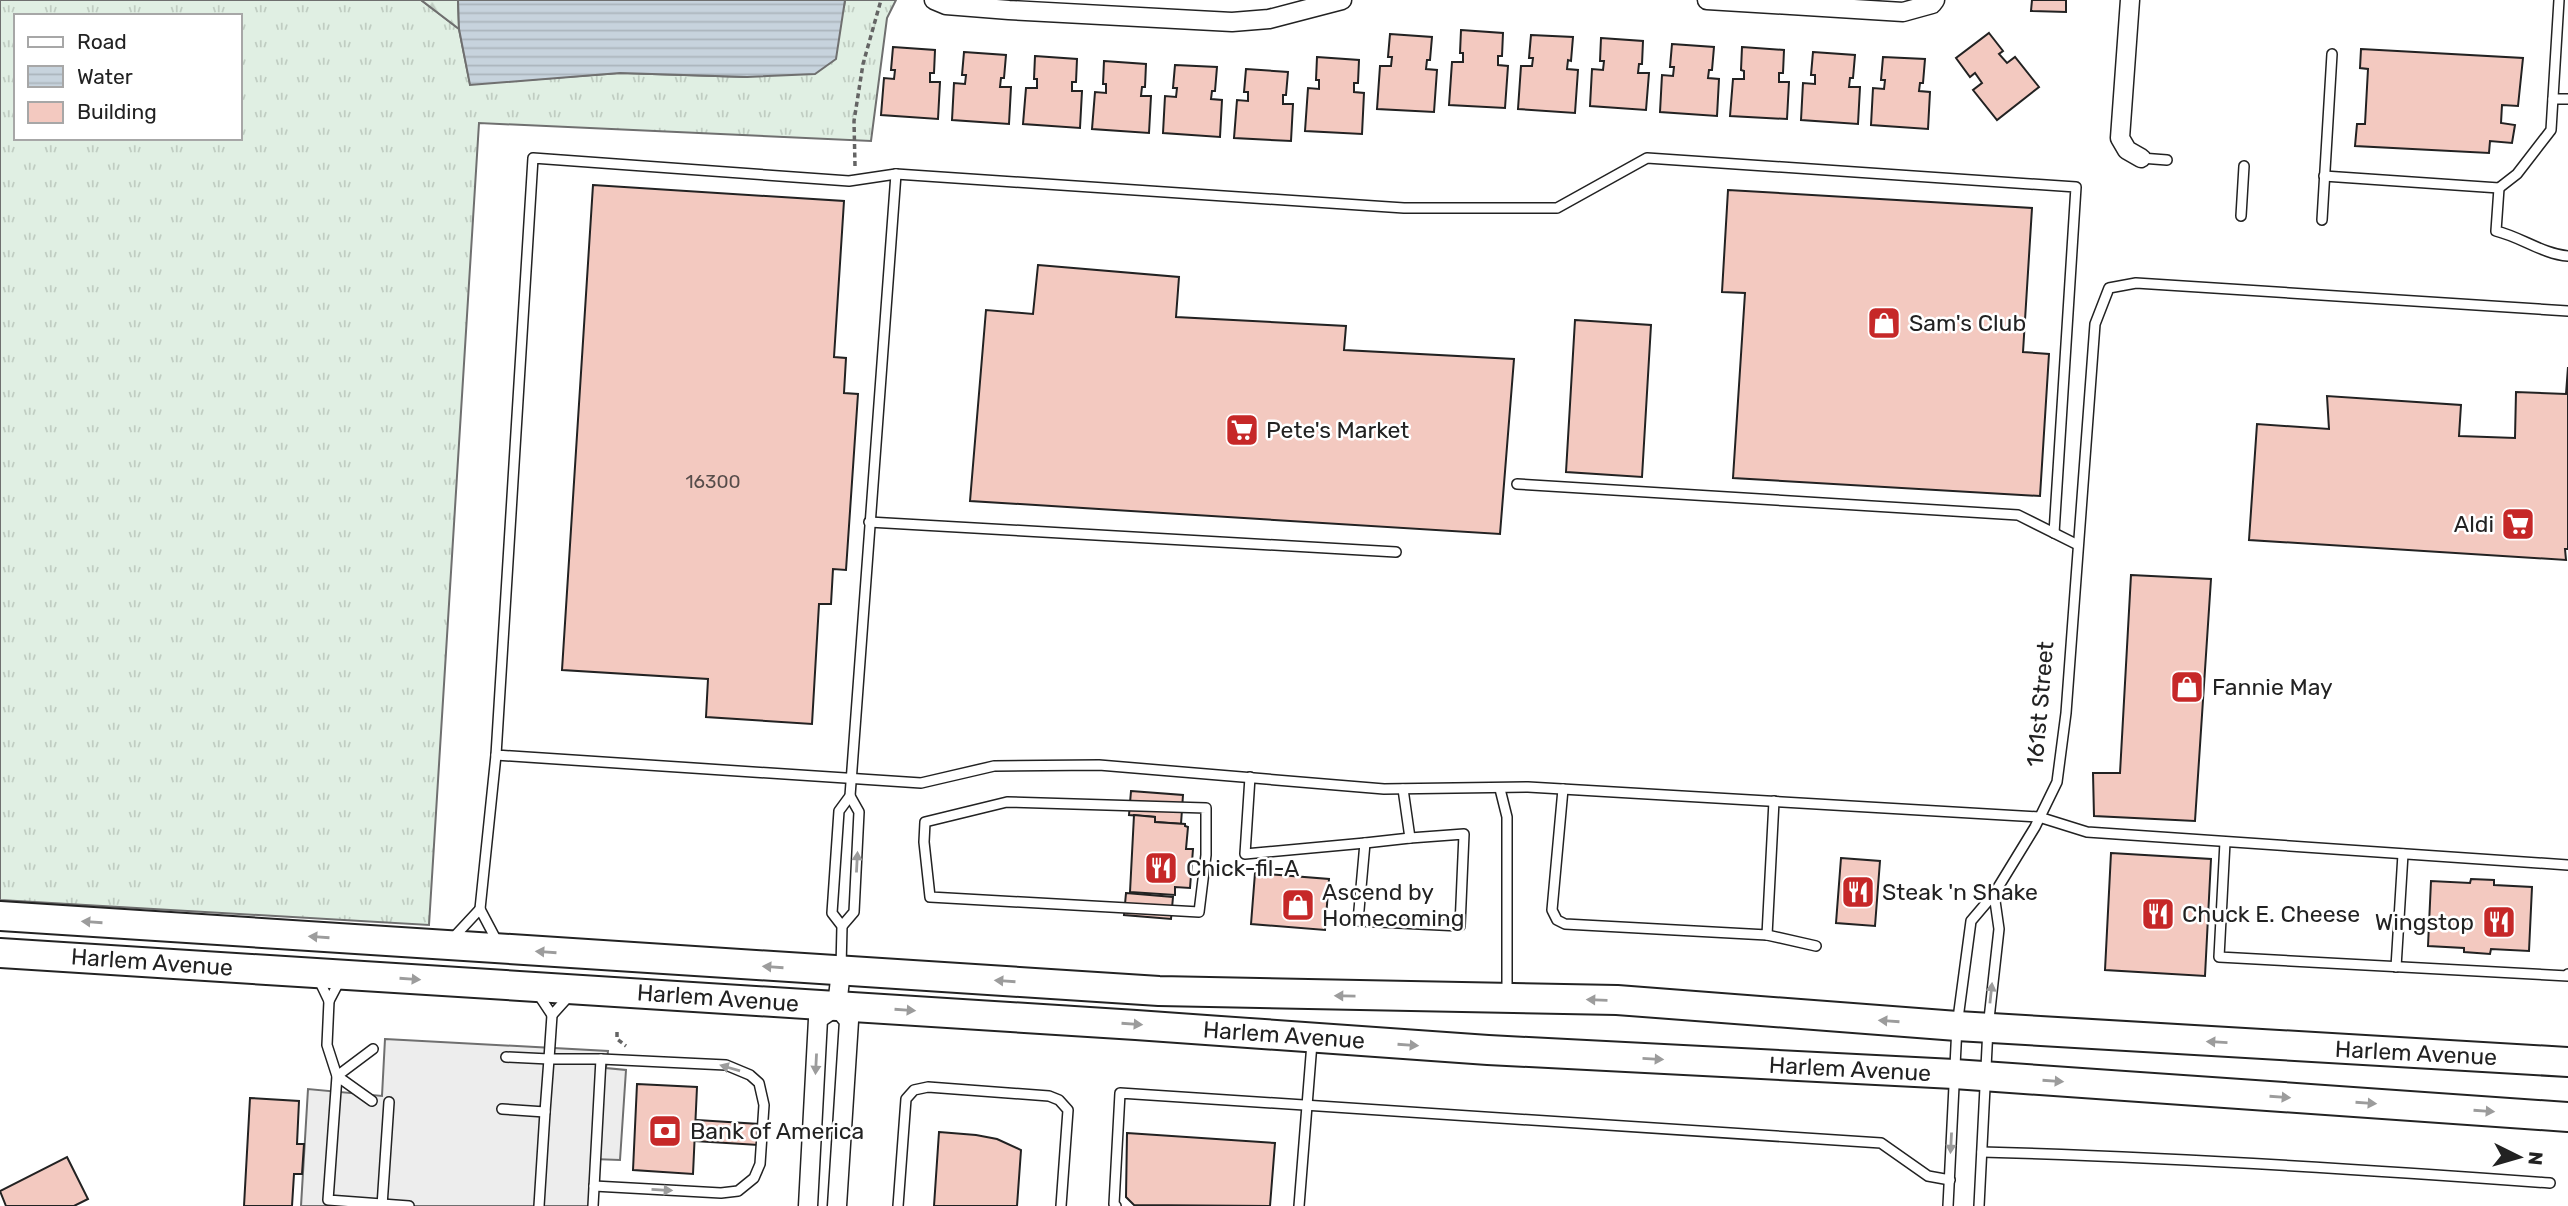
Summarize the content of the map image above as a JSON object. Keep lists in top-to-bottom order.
{
  "streets": {
    "main road": ["Harlem Avenue"],
    "lane": ["161st Street"]
  },
  "crossings": [
    ["161st Street", "Harlem Avenue"]
  ],
  "places": {
    "shop": ["Sam's Club", "Fannie May", "Ascend by Homecoming"],
    "supermarket": ["Pete's Market", "Aldi"],
    "restaurant": [
      "Chick-fil-A",
      "Steak 'n Shake",
      "Chuck E. Cheese",
      "Wingstop"
    ],
    "bank": ["Bank of America"]
  },
  "house_numbers": ["16300"],
  "legend": ["Road", "Water", "Building"],
  "north": "right"
}
